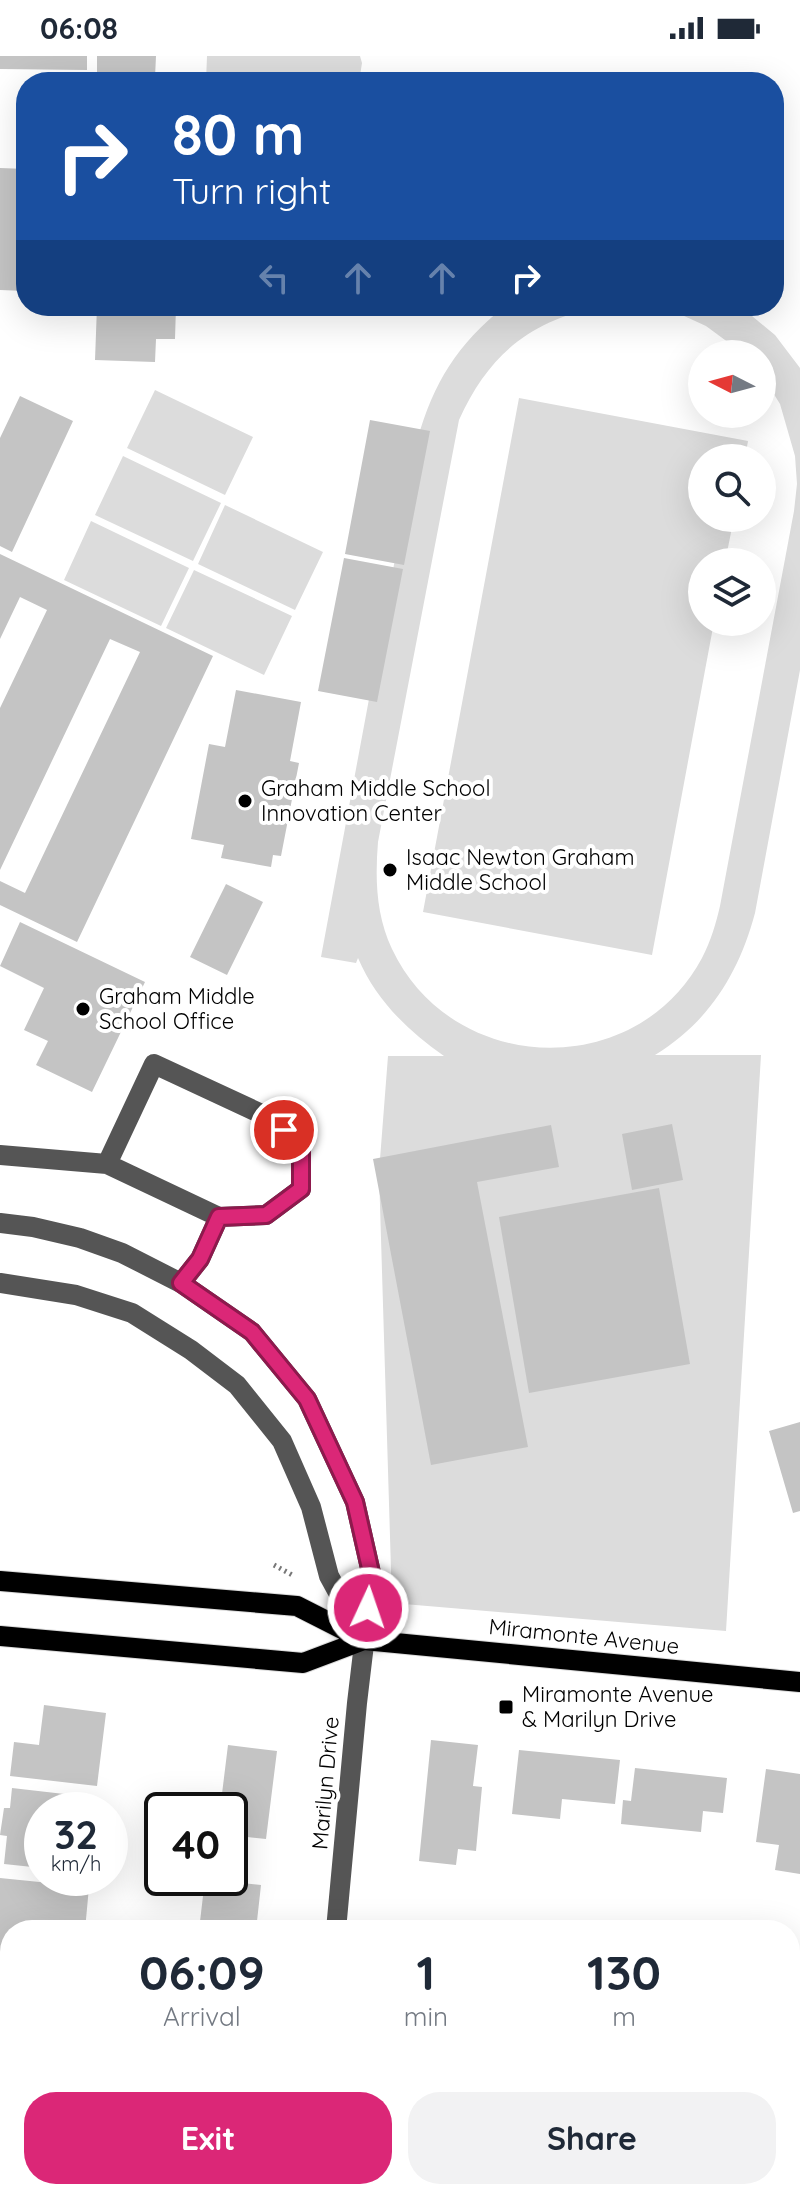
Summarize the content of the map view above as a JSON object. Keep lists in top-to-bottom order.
{
  "streets": {
    "main road": ["Miramonte Avenue"],
    "street": ["Marilyn Drive"]
  },
  "crossings": [
    ["Miramonte Avenue", "Marilyn Drive"]
  ],
  "places": {
    "other": ["Graham Middle School Innovation Center", "Isaac Newton Graham Middle School", "Graham Middle School Office"],
    "transit": ["Miramonte Avenue & Marilyn Drive"]
  },
  "north": "left",
  "page": {
    "status": "06:08",
    "turn": ["80 m", "Turn right"],
    "speed": "32 km/h",
    "limit": "40",
    "eta": [
      "06:09",
      "Arrival",
      "1",
      "min",
      "130",
      "m"
    ],
    "buttons": ["Exit", "Share"]
  }
}
